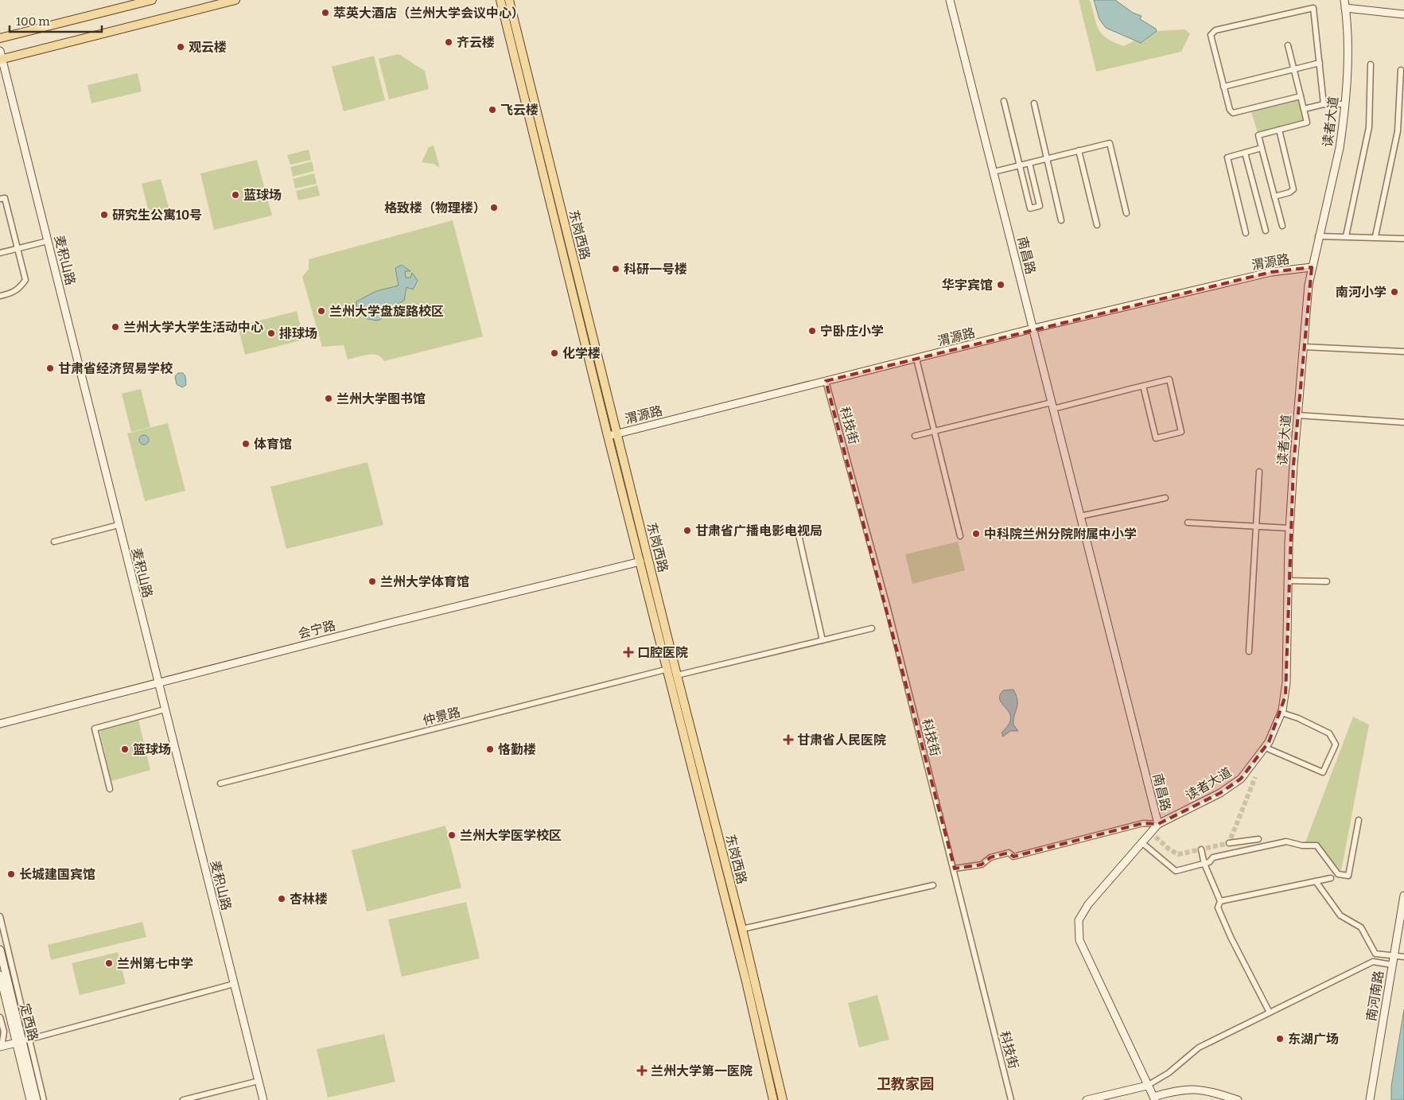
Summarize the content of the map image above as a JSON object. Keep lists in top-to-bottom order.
{
  "streets": {
    "main road": ["东岗西路"],
    "street": [
      "读者大道",
      "南昌路",
      "麦积山路",
      "渭源路",
      "科技街",
      "会宁路",
      "仲景路",
      "南河南路",
      "定西路"
    ]
  },
  "crossings": [
    ["读者大道", "南昌路"],
    ["读者大道", "渭源路"],
    ["东岗西路", "渭源路"],
    ["东岗西路", "会宁路"],
    ["东岗西路", "仲景路"],
    ["南昌路", "渭源路"],
    ["麦积山路", "会宁路"],
    ["渭源路", "科技街"]
  ],
  "districts": ["卫教家园"],
  "places": {
    "other": [
      "萃英大酒店（兰州大学会议中心）",
      "齐云楼",
      "观云楼",
      "飞云楼",
      "蓝球场",
      "格致楼（物理楼）",
      "研究生公寓10号",
      "科研一号楼",
      "华宇宾馆",
      "南河小学",
      "兰州大学盘旋路校区",
      "兰州大学大学生活动中心",
      "宁卧庄小学",
      "排球场",
      "化学楼",
      "甘肃省经济贸易学校",
      "兰州大学图书馆",
      "体育馆",
      "甘肃省广播电影电视局",
      "中科院兰州分院附属中小学",
      "兰州大学体育馆",
      "篮球场",
      "恪勤楼",
      "兰州大学医学校区",
      "长城建国宾馆",
      "杏林楼",
      "兰州第七中学",
      "东湖广场"
    ],
    "health": ["口腔医院", "甘肃省人民医院", "兰州大学第一医院"]
  },
  "scale_bar": "100 m"
}
